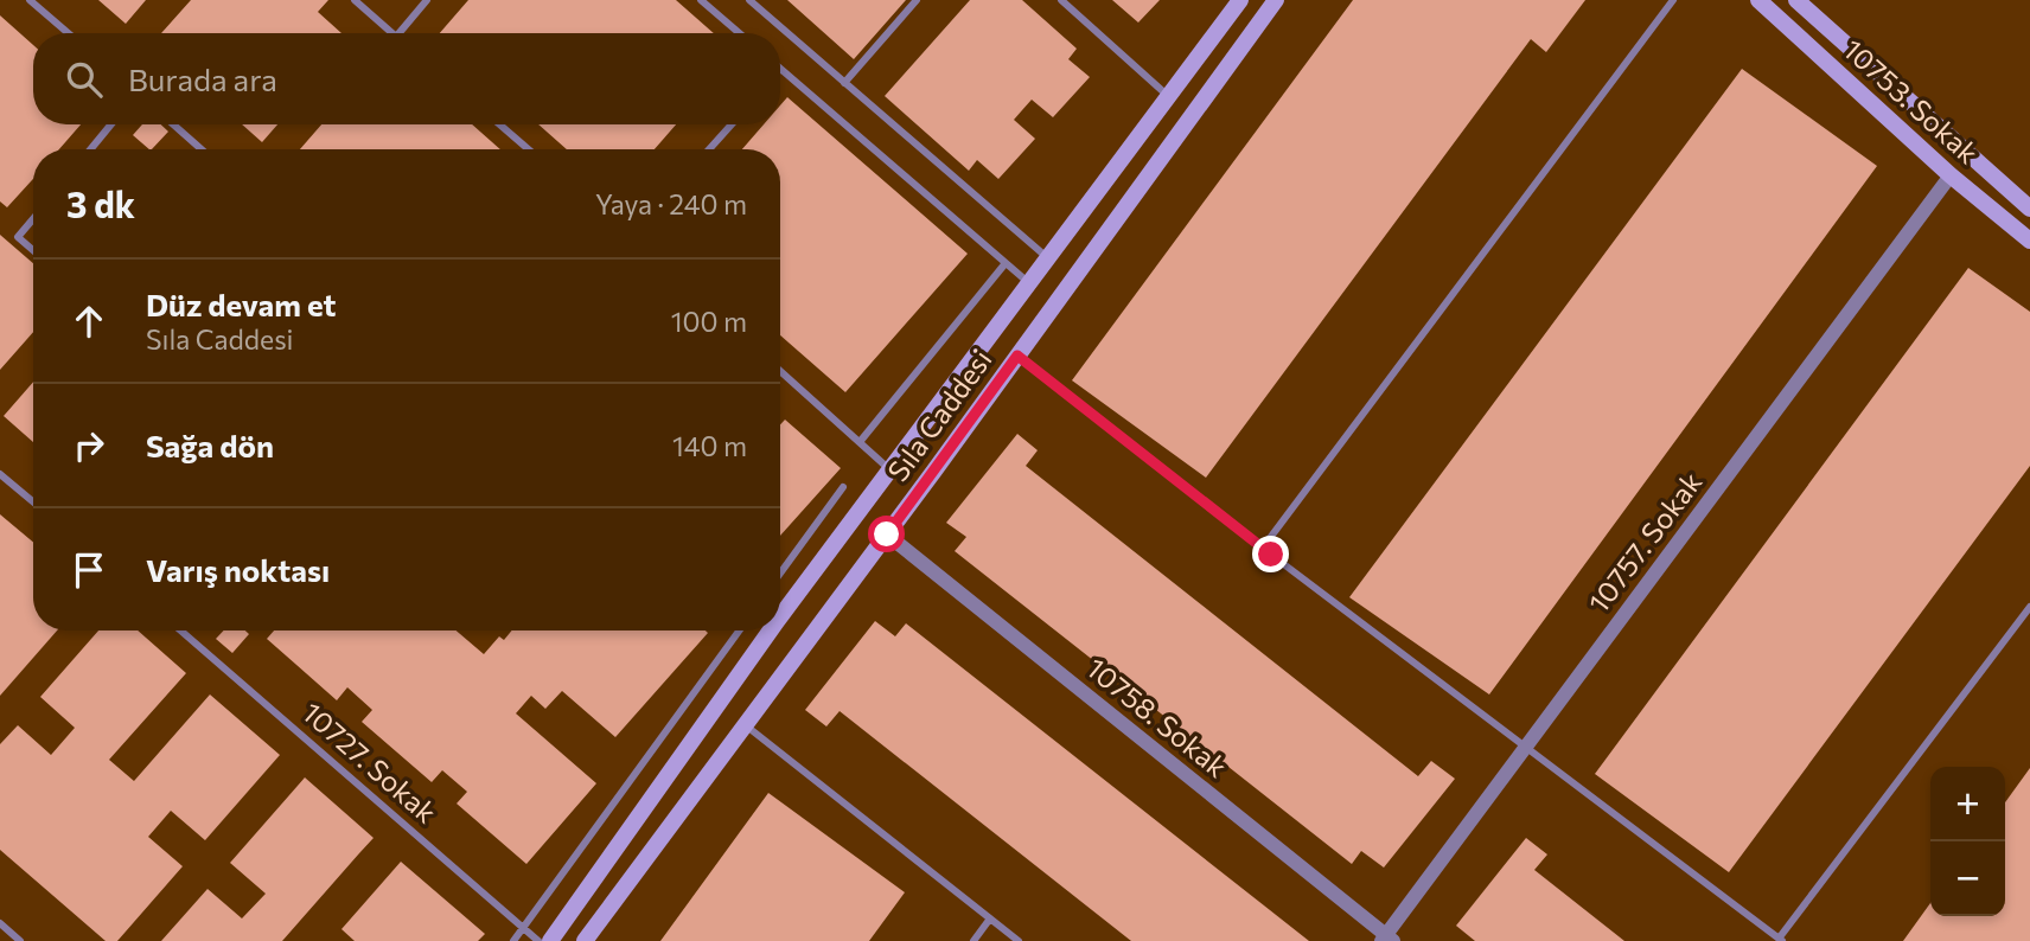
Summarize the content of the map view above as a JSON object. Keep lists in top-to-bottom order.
{
  "streets": {
    "street": [
      "10753. Sokak",
      "Sıla Caddesi",
      "10757. Sokak",
      "10758. Sokak"
    ],
    "lane": ["10727. Sokak"]
  },
  "crossings": [
    ["10753. Sokak", "10757. Sokak"],
    ["Sıla Caddesi", "10758. Sokak"],
    ["10757. Sokak", "10758. Sokak"]
  ],
  "page": {
    "search": "Burada ara",
    "heading": ["3 dk", "Yaya · 240 m"],
    "list": [
      ["Düz devam et", "Sıla Caddesi", "100 m"],
      ["Sağa dön", "140 m"],
      "Varış noktası"
    ],
    "map_buttons": ["+", "−"]
  }
}
